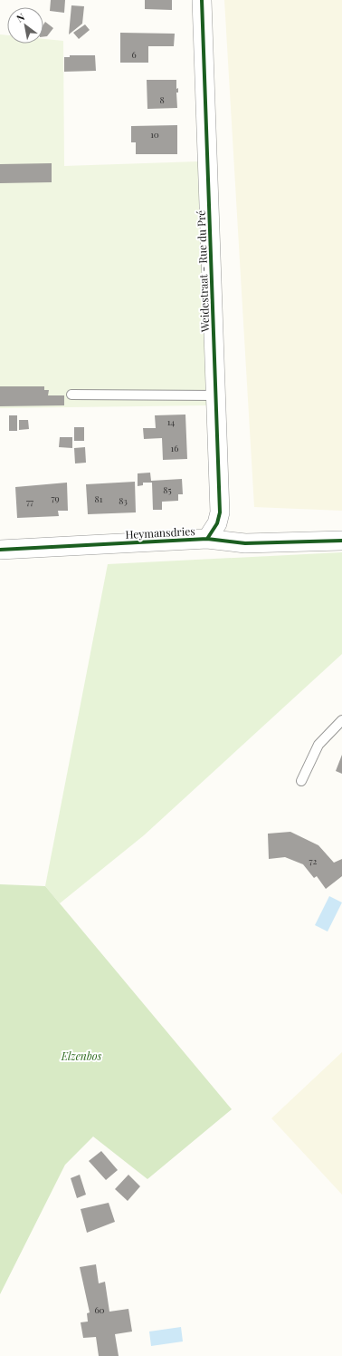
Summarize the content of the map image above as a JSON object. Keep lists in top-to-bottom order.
{
  "streets": {
    "street": ["Weidestraat - Rue du Pré", "Heymansdries"]
  },
  "crossings": [
    ["Weidestraat - Rue du Pré", "Heymansdries"]
  ],
  "parks": ["Elzenbos"],
  "house_numbers": [
    "6",
    "8",
    "10",
    "14",
    "16",
    "85",
    "79",
    "81",
    "83",
    "77",
    "72",
    "60"
  ],
  "north": "top left"
}
